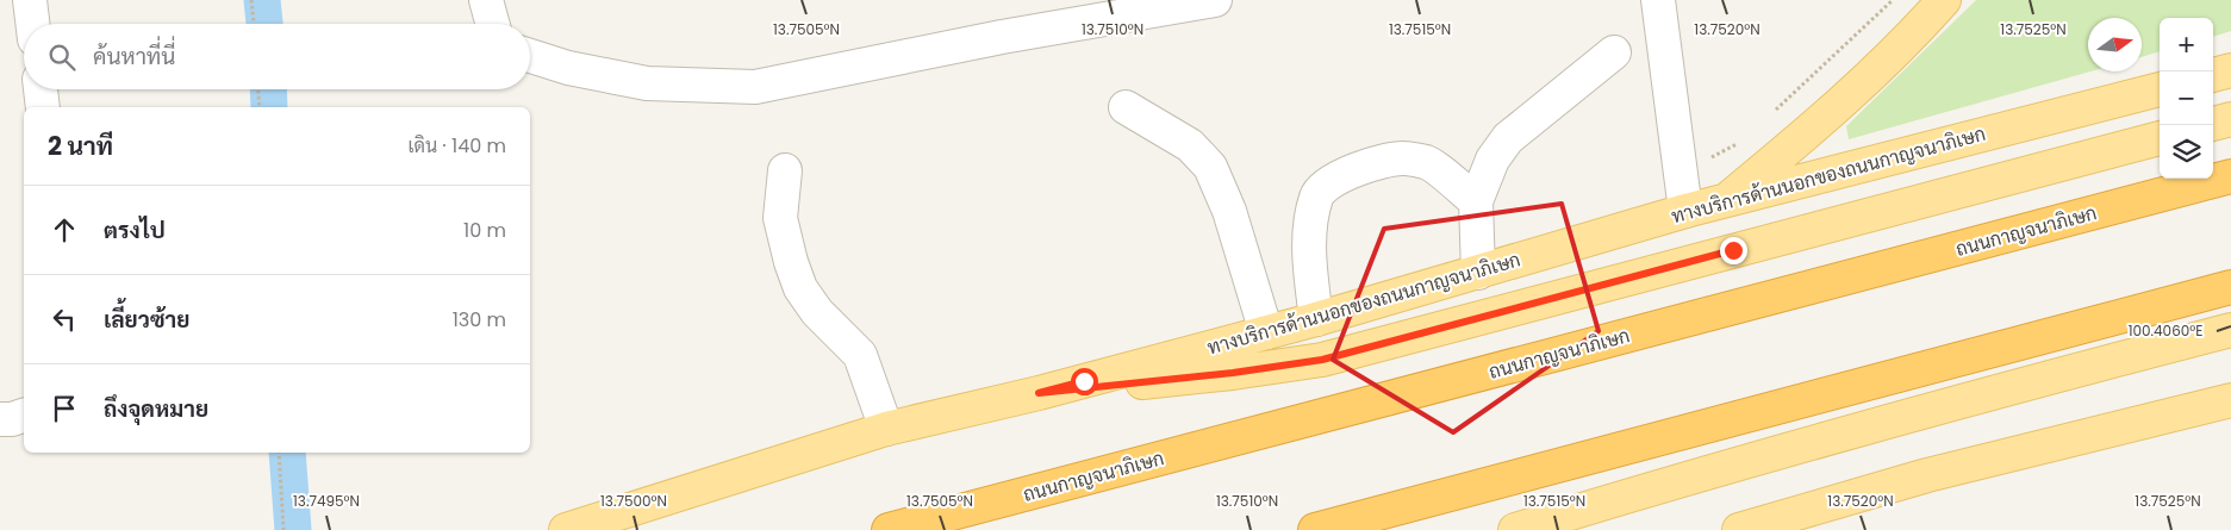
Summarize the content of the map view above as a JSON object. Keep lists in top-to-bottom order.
{
  "streets": {
    "highway": ["ถนนกาญจนาภิเษก"],
    "main road": ["ทางบริการด้านนอกของถนนกาญจนาภิเษก"]
  },
  "north": "right",
  "page": {
    "map_buttons": ["+", "−"],
    "search": "ค้นหาที่นี่",
    "heading": ["2 นาที", "เดิน · 140 m"],
    "list": [
      ["ตรงไป", "10 m"],
      ["เลี้ยวซ้าย", "130 m"],
      "ถึงจุดหมาย"
    ]
  },
  "coordinates": [
    "13.7505°N",
    "13.7510°N",
    "13.7515°N",
    "13.7520°N",
    "13.7525°N",
    "100.4060°E",
    "13.7495°N",
    "13.7500°N"
  ]
}
